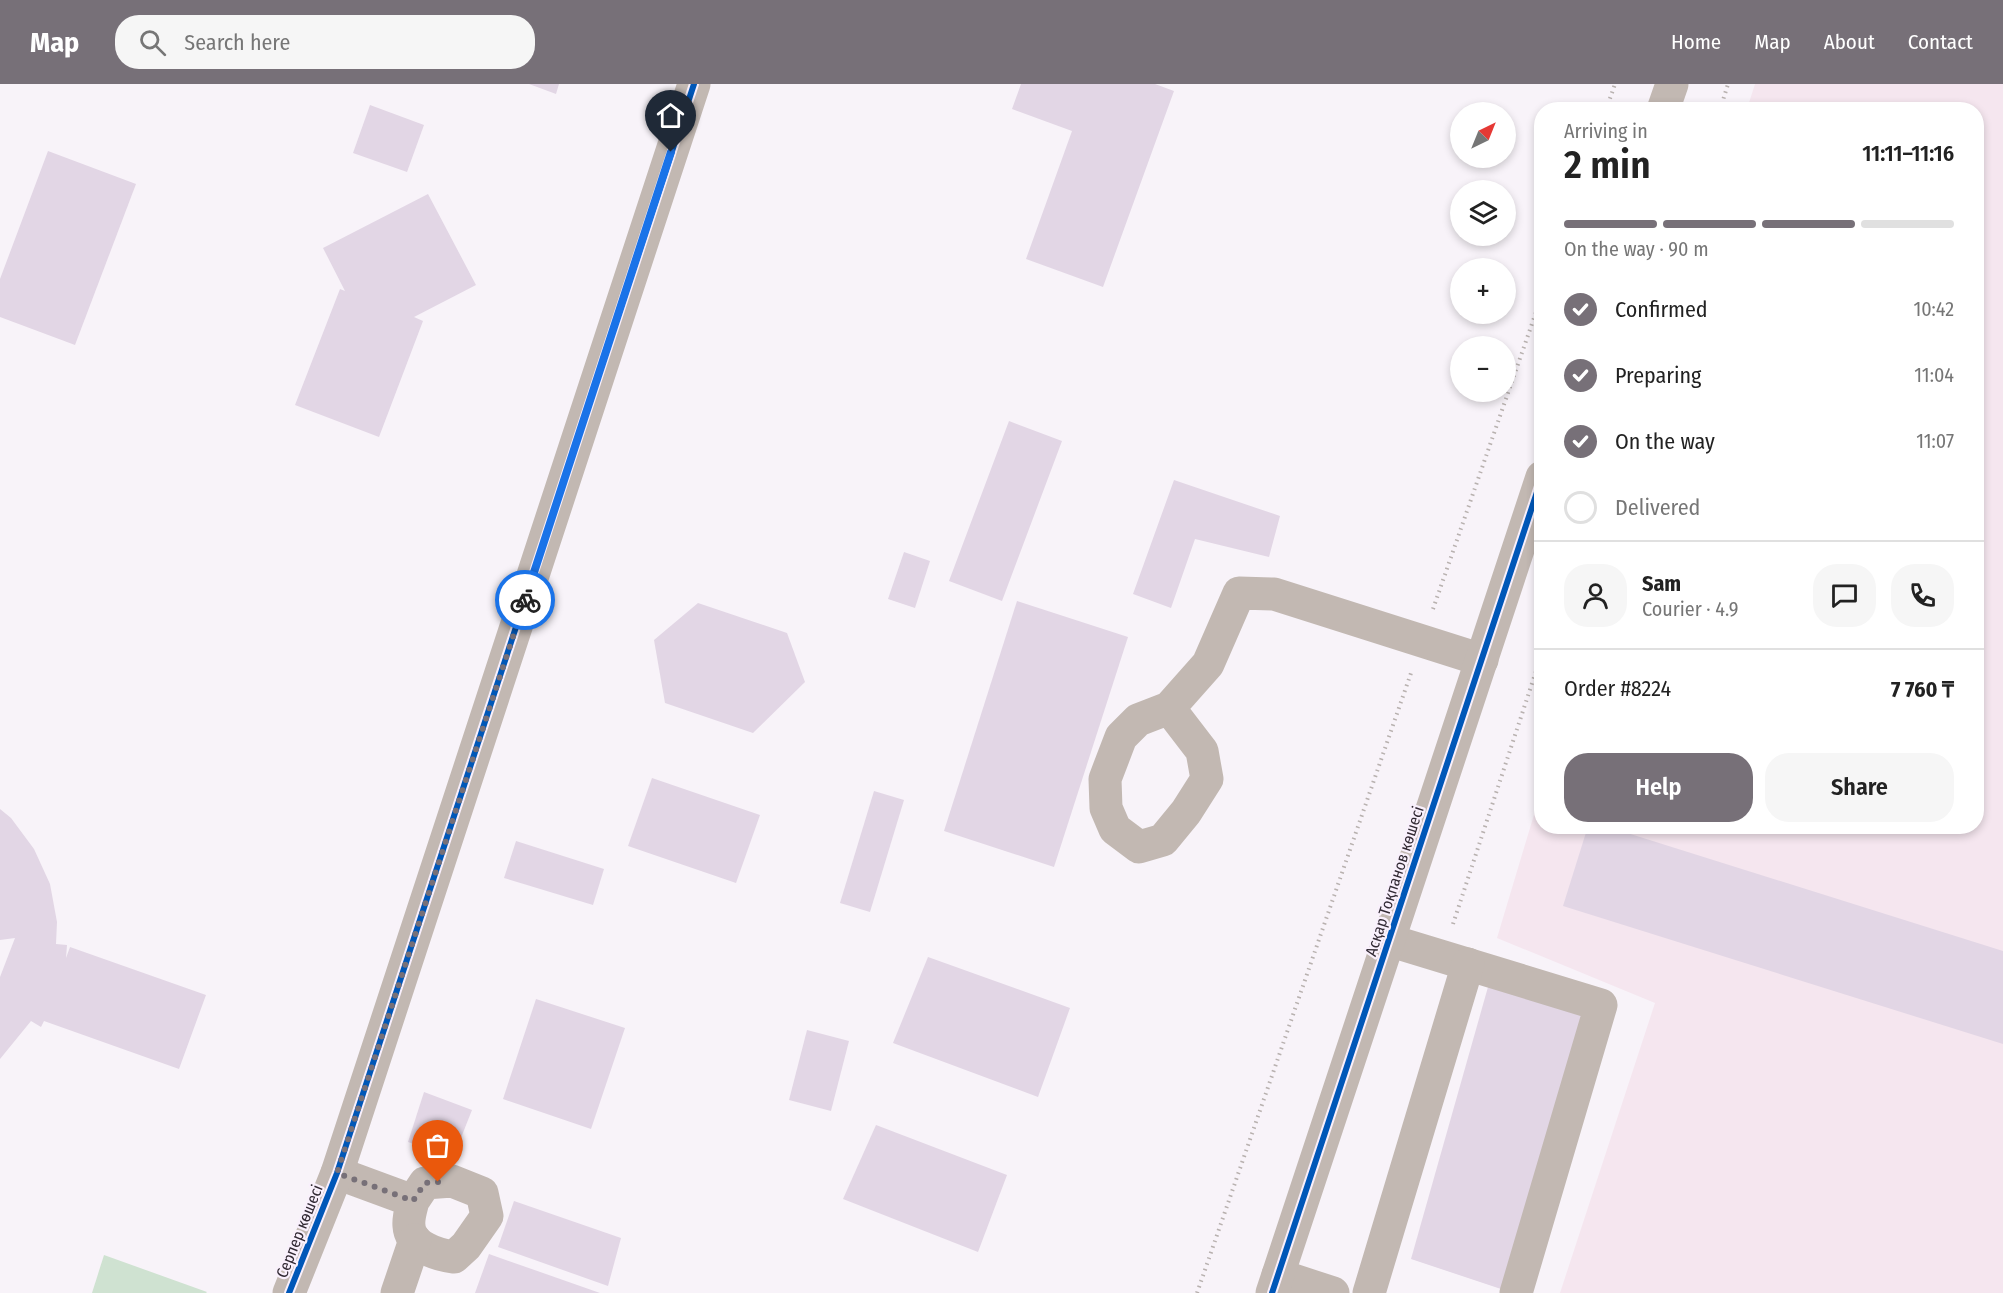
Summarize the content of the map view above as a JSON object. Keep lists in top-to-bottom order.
{
  "streets": {
    "street": ["Асқар Тоқпанов көшесі", "Серпер көшесі"]
  },
  "north": "top right",
  "page": {
    "header": "Map",
    "search": "Search here",
    "nav": [
      "Home",
      "Map",
      "About",
      "Contact"
    ],
    "map_buttons": ["+", "−"],
    "heading": ["2 min", "Arriving in", "11:11–11:16"],
    "panel": [
      "Sam",
      "Courier · 4.9",
      "Order #8224",
      "7 760 ₸"
    ],
    "bar": "On the way · 90 m",
    "list": [
      ["Confirmed", "10:42"],
      ["Preparing", "11:04"],
      ["On the way", "11:07"],
      "Delivered"
    ],
    "buttons": ["Help", "Share"]
  }
}
